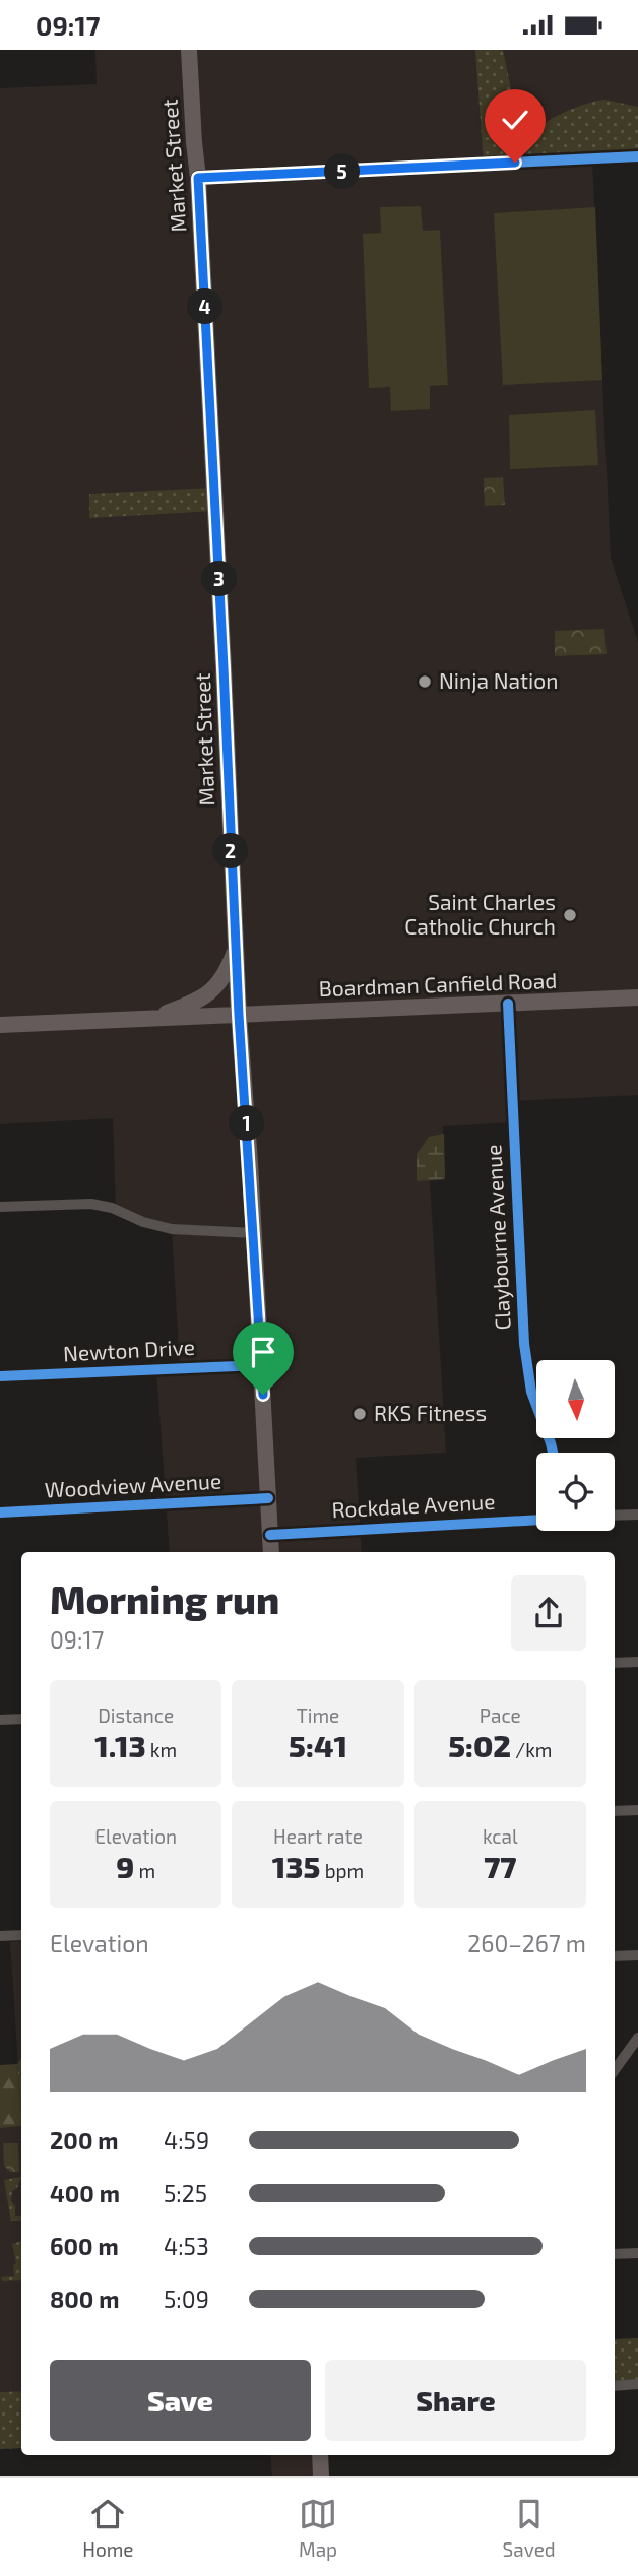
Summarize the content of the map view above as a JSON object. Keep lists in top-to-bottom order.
{
  "streets": {
    "main road": ["Market Street", "Boardman Canfield Road"],
    "street": [
      "Claybourne Avenue",
      "Newton Drive",
      "Woodview Avenue",
      "Rockdale Avenue"
    ]
  },
  "crossings": [
    ["Market Street", "Boardman Canfield Road"],
    ["Market Street", "Newton Drive"],
    ["Market Street", "Woodview Avenue"],
    ["Market Street", "Rockdale Avenue"],
    ["Boardman Canfield Road", "Claybourne Avenue"]
  ],
  "places": ["Ninja Nation", "Saint Charles Catholic Church", "RKS Fitness"],
  "north": "bottom",
  "page": {
    "status": "09:17",
    "pins": [
      "5",
      "4",
      "3",
      "2",
      "1"
    ],
    "heading": ["Morning run", "09:17"],
    "stats": [
      ["Distance", "1.13 km"],
      ["Time", "5:41"],
      ["Pace", "5:02 /km"],
      ["Elevation", "9 m"],
      ["Heart rate", "135 bpm"],
      ["kcal", "77"]
    ],
    "chart": ["Elevation", "260–267 m"],
    "list": [
      {
        "name": "200 m",
        "note": "4:59"
      },
      {
        "name": "400 m",
        "note": "5:25"
      },
      {
        "name": "600 m",
        "note": "4:53"
      },
      {
        "name": "800 m",
        "note": "5:09"
      }
    ],
    "buttons": ["Save", "Share"],
    "tabs": ["Home", "Map", "Saved"]
  }
}
